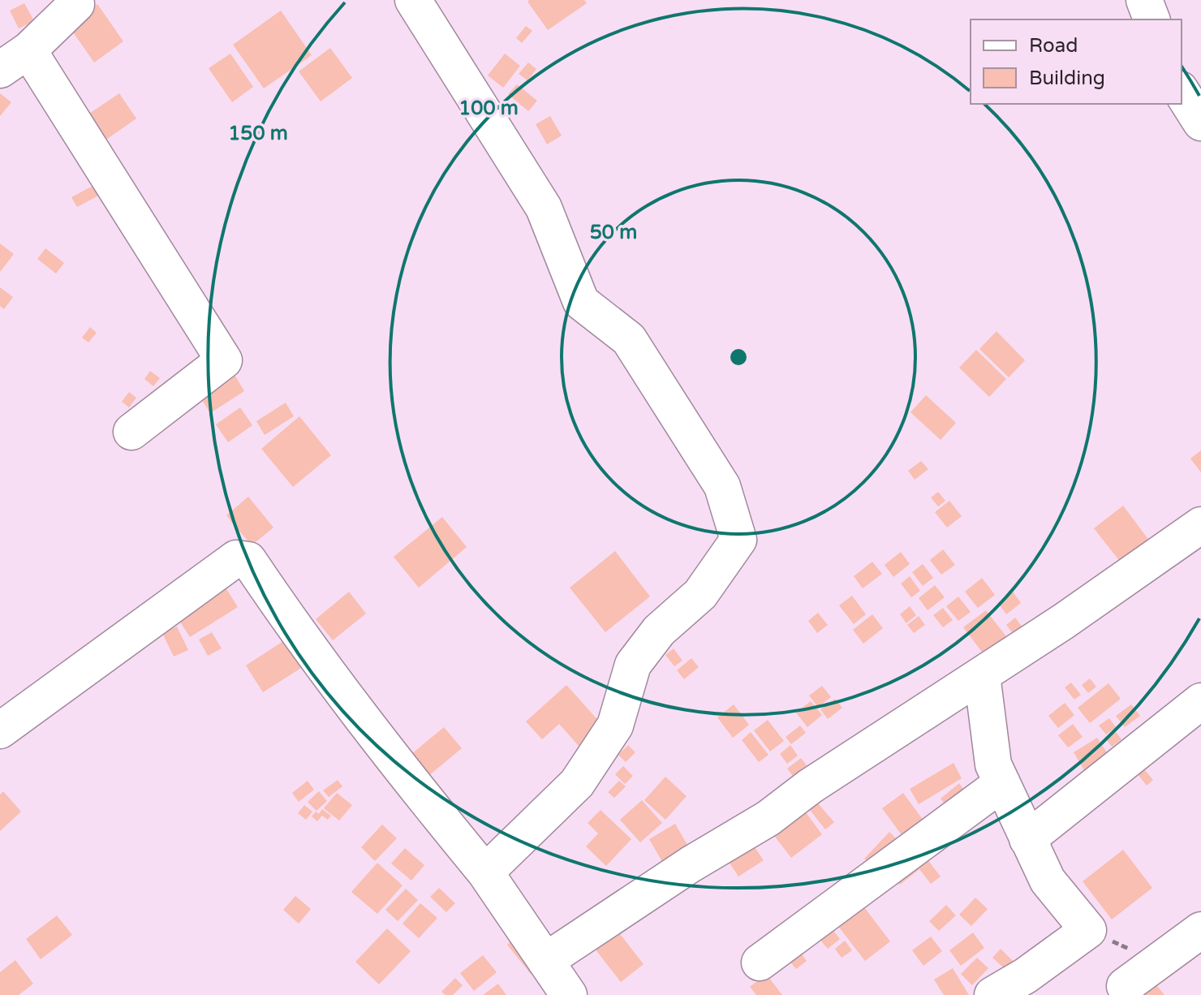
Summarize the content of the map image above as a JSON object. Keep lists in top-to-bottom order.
{
  "legend": ["Road", "Building"],
  "rings": ["100 m", "150 m", "50 m"]
}
